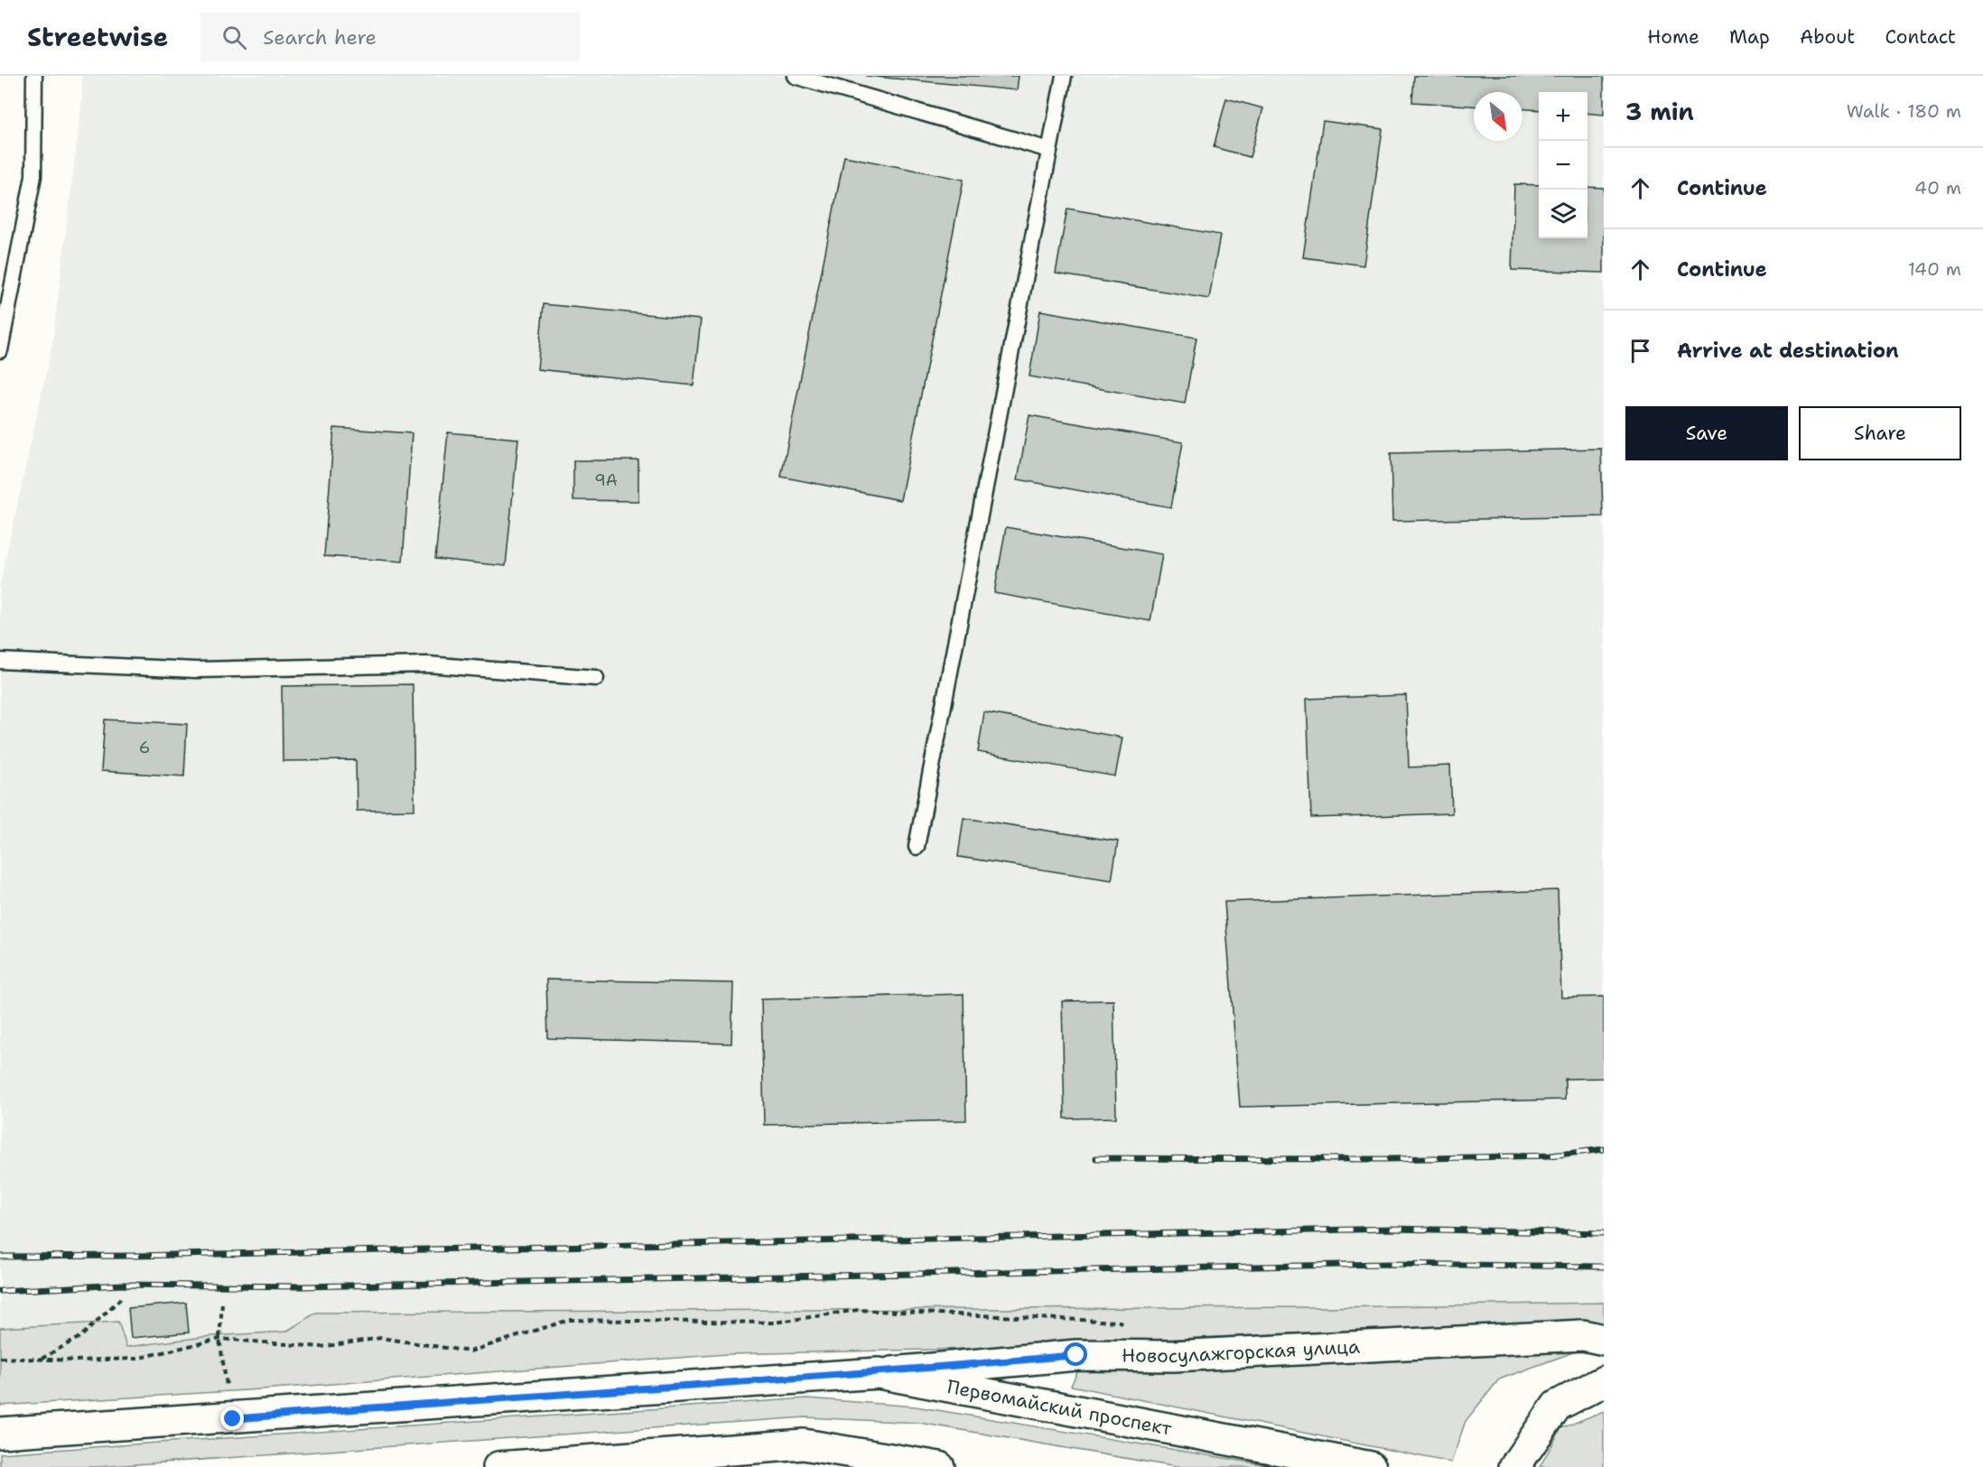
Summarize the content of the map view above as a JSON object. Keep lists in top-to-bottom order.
{
  "streets": {
    "main road": ["Новосулажгорская улица", "Первомайский проспект"]
  },
  "crossings": [
    ["Новосулажгорская улица", "Первомайский проспект"]
  ],
  "house_numbers": ["9А", "6"],
  "north": "bottom right",
  "page": {
    "header": "Streetwise",
    "search": "Search here",
    "nav": [
      "Home",
      "Map",
      "About",
      "Contact"
    ],
    "heading": ["3 min", "Walk · 180 m"],
    "map_buttons": ["+", "−"],
    "list": [
      ["Continue", "40 m"],
      ["Continue", "140 m"],
      "Arrive at destination"
    ],
    "buttons": ["Save", "Share"]
  }
}
